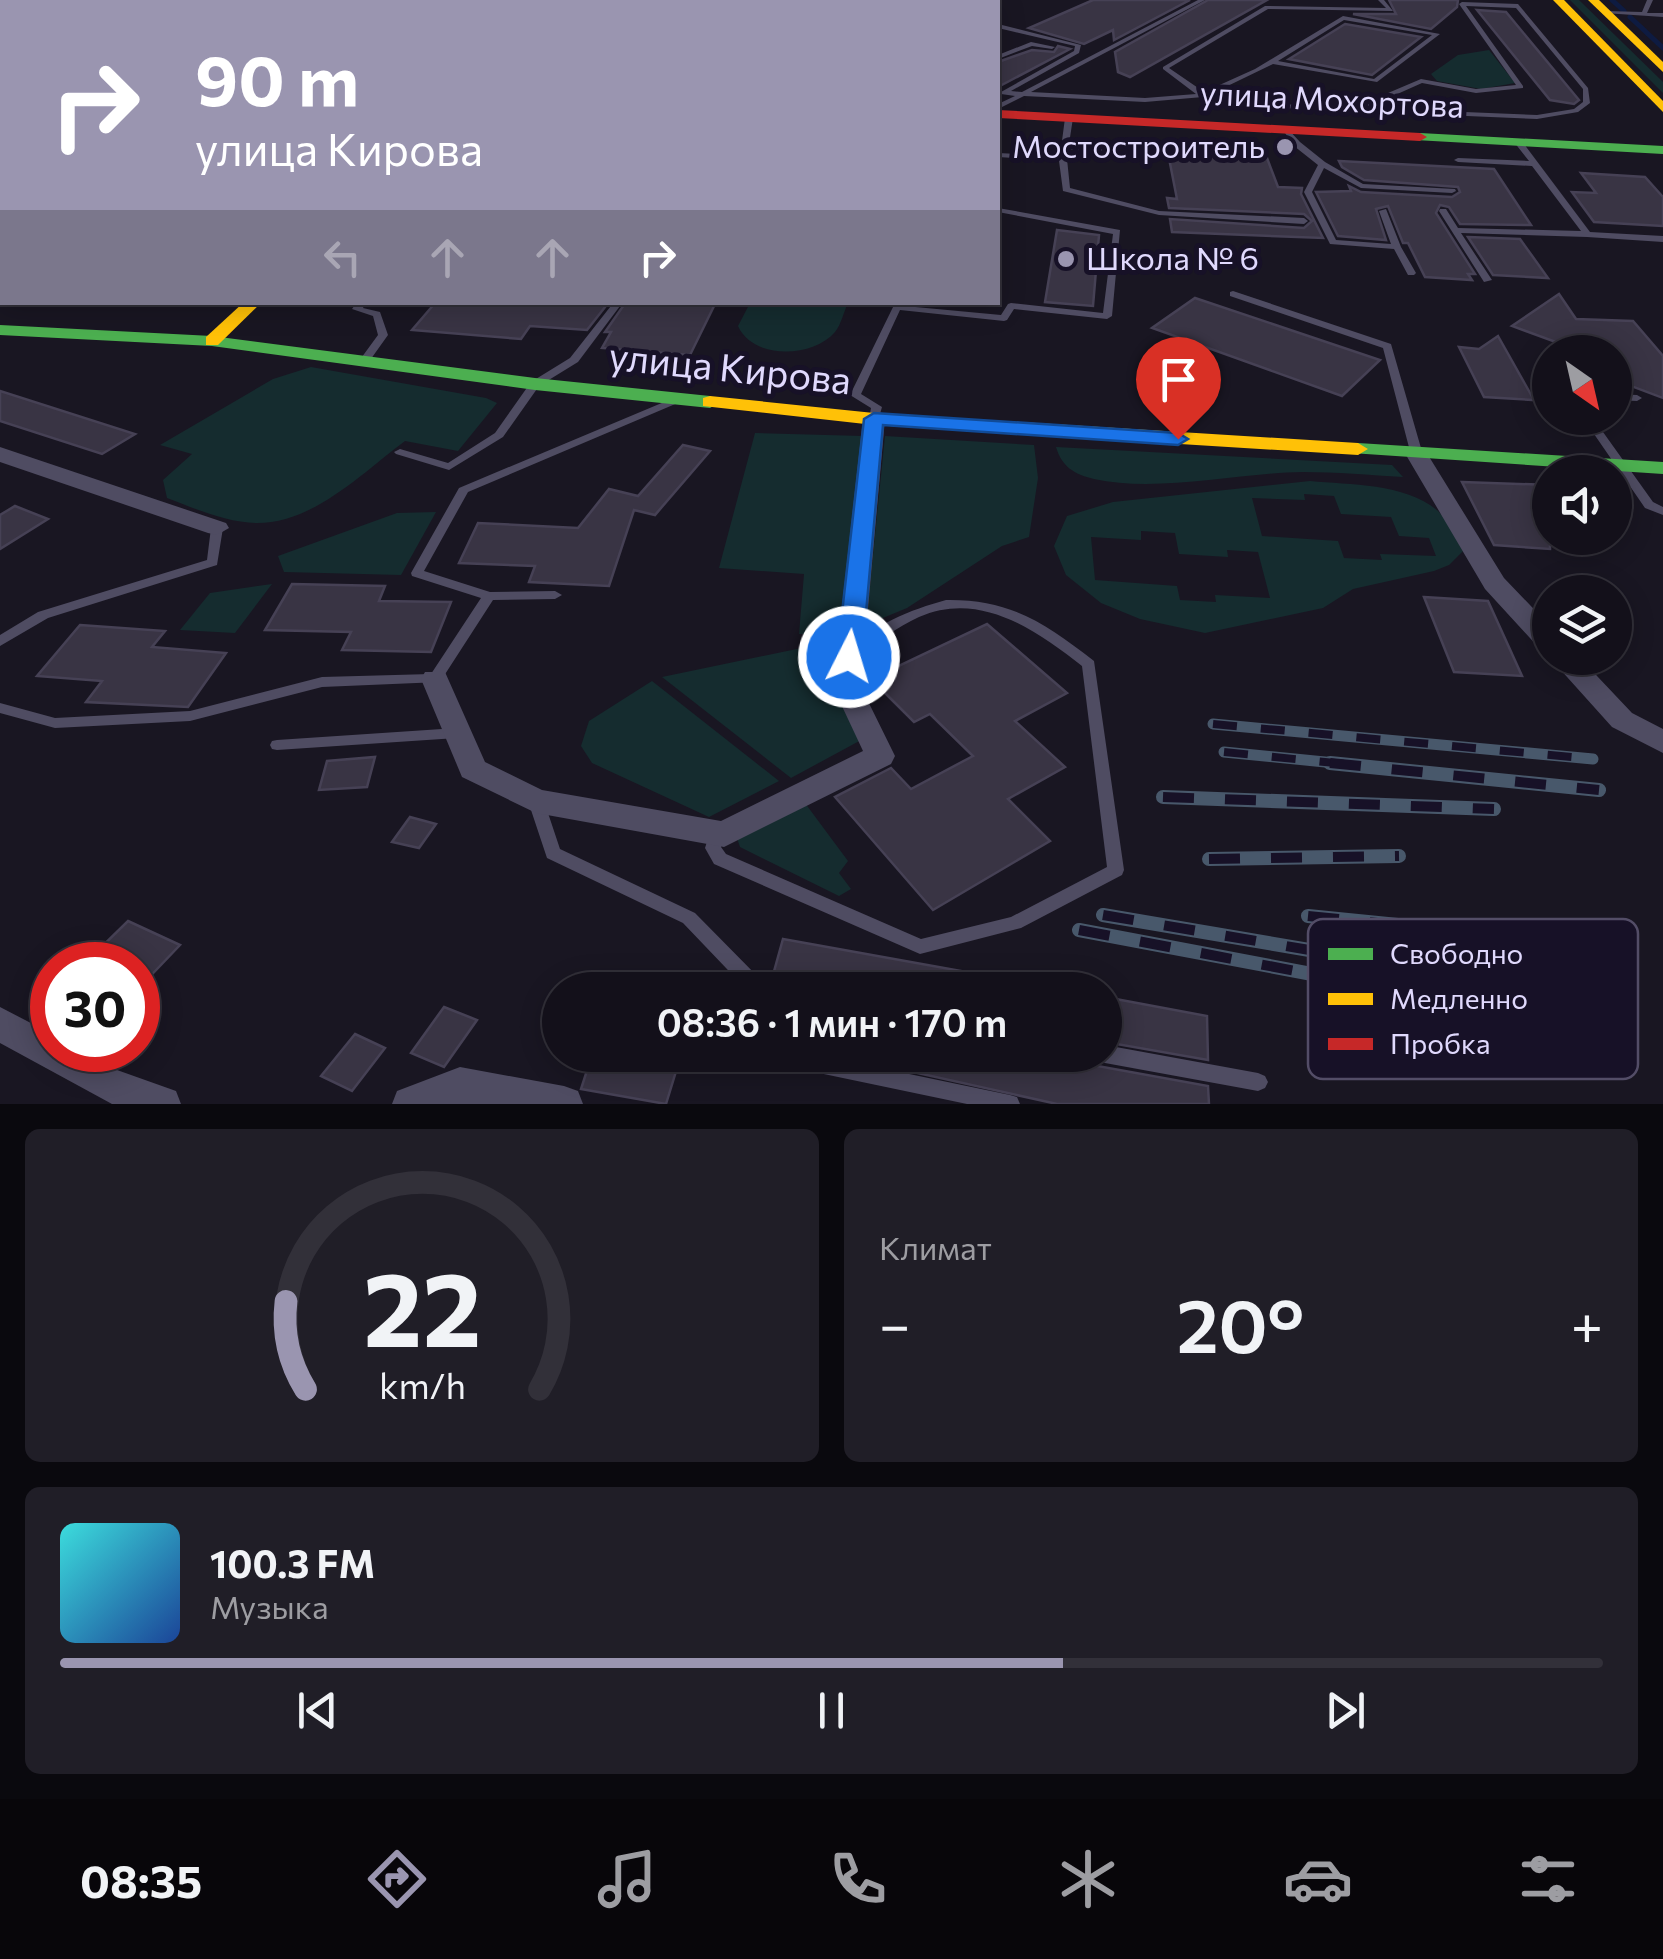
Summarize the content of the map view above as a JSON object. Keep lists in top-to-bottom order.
{
  "streets": {
    "street": ["улица Мохортова", "улица Кирова"]
  },
  "places": ["Мостостроитель", "Школа № 6"],
  "legend": ["Свободно", "Медленно", "Пробка"],
  "north": "bottom right",
  "page": {
    "turn": ["90 m", "улица Кирова"],
    "limit": "30",
    "trip": "08:36 · 1 мин · 170 m",
    "tile": "Климат",
    "heat": ["−", "20°", "+"],
    "song": ["100.3 FM", "Музыка"],
    "tabs": "08:35",
    "gauge": ["22", "km/h"]
  }
}
